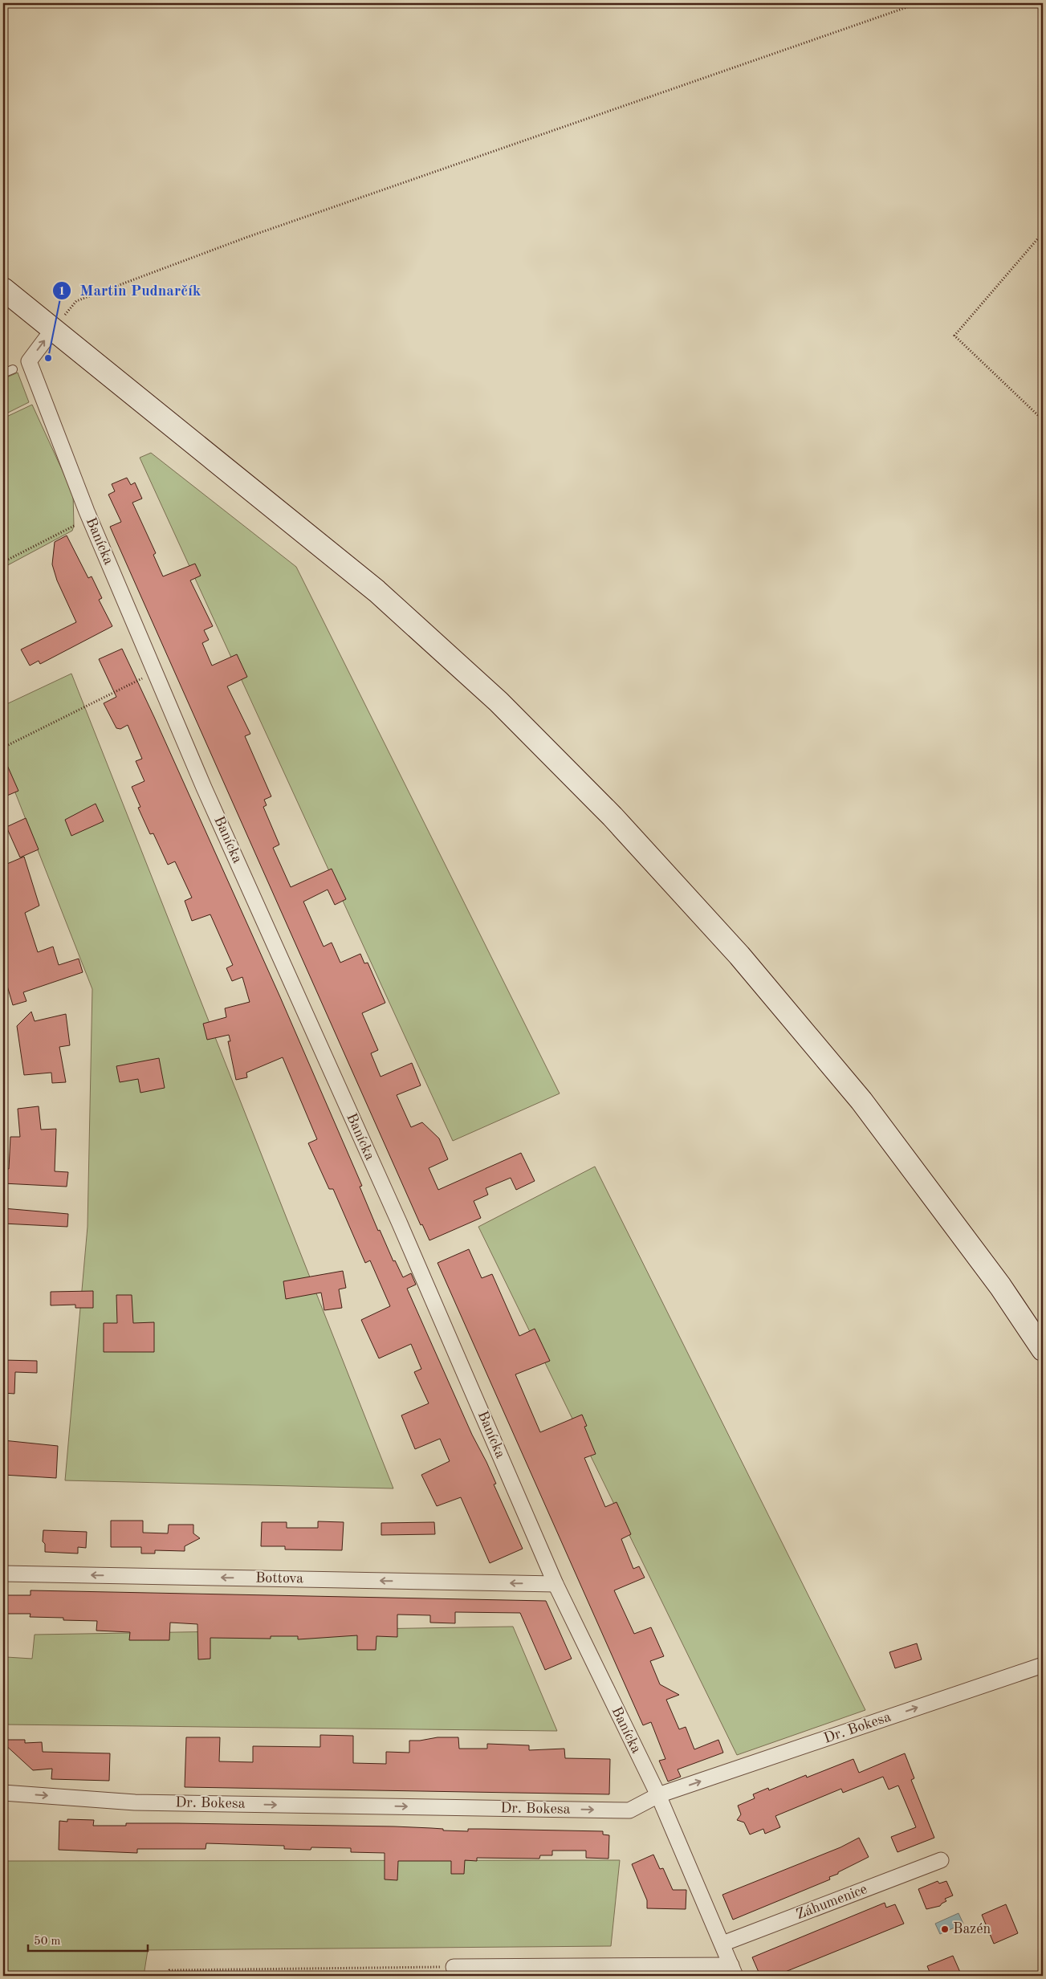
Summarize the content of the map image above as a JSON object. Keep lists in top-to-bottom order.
{
  "streets": {
    "street": [
      "Banícka",
      "Bottova",
      "Dr. Bokesa",
      "Záhumenice"
    ]
  },
  "crossings": [
    ["Banícka", "Bottova"],
    ["Banícka", "Dr. Bokesa"],
    ["Banícka", "Záhumenice"]
  ],
  "one_way": ["Banícka", "Bottova", "Dr. Bokesa"],
  "places": ["Martin Pudnarčík", "Bazén"],
  "scale_bar": "50 m"
}
